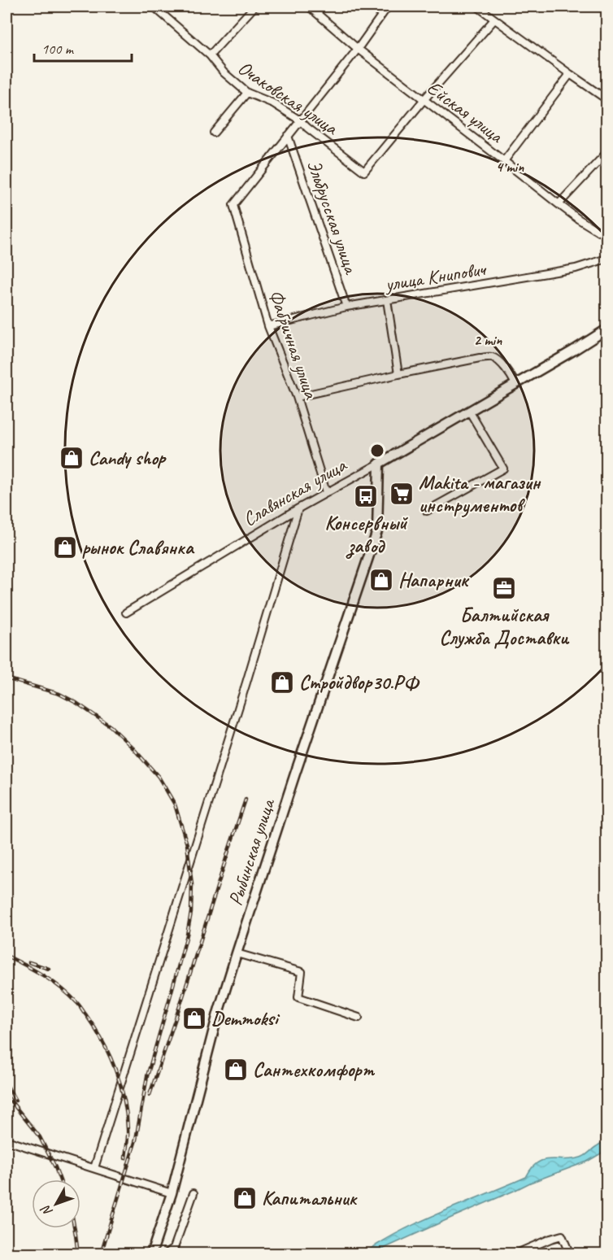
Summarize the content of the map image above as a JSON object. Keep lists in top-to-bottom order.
{
  "streets": {
    "main road": ["Славянская улица", "Рыбинская улица"],
    "street": [
      "Очаковская улица",
      "Ейская улица",
      "Эльбрусская улица",
      "улица Книпович",
      "Фабричная улица"
    ]
  },
  "crossings": [
    ["Очаковская улица", "Ейская улица"],
    ["Эльбрусская улица", "улица Книпович"],
    ["Эльбрусская улица", "Фабричная улица"],
    ["улица Книпович", "Фабричная улица"],
    ["Фабричная улица", "Славянская улица"],
    ["Славянская улица", "Рыбинская улица"]
  ],
  "places": {
    "shop": [
      "Candy shop",
      "рынок Славянка",
      "Напарник",
      "Стройдвор30.РФ",
      "Demmoksi",
      "Сантехкомфорт",
      "Капитальник"
    ],
    "supermarket": ["Makita - магазин инструментов"],
    "bus stop": ["Консервный завод"],
    "office": ["Балтийская Служба Доставки"]
  },
  "scale_bar": "100 m",
  "north": "bottom left",
  "rings": ["4 min", "2 min"]
}
